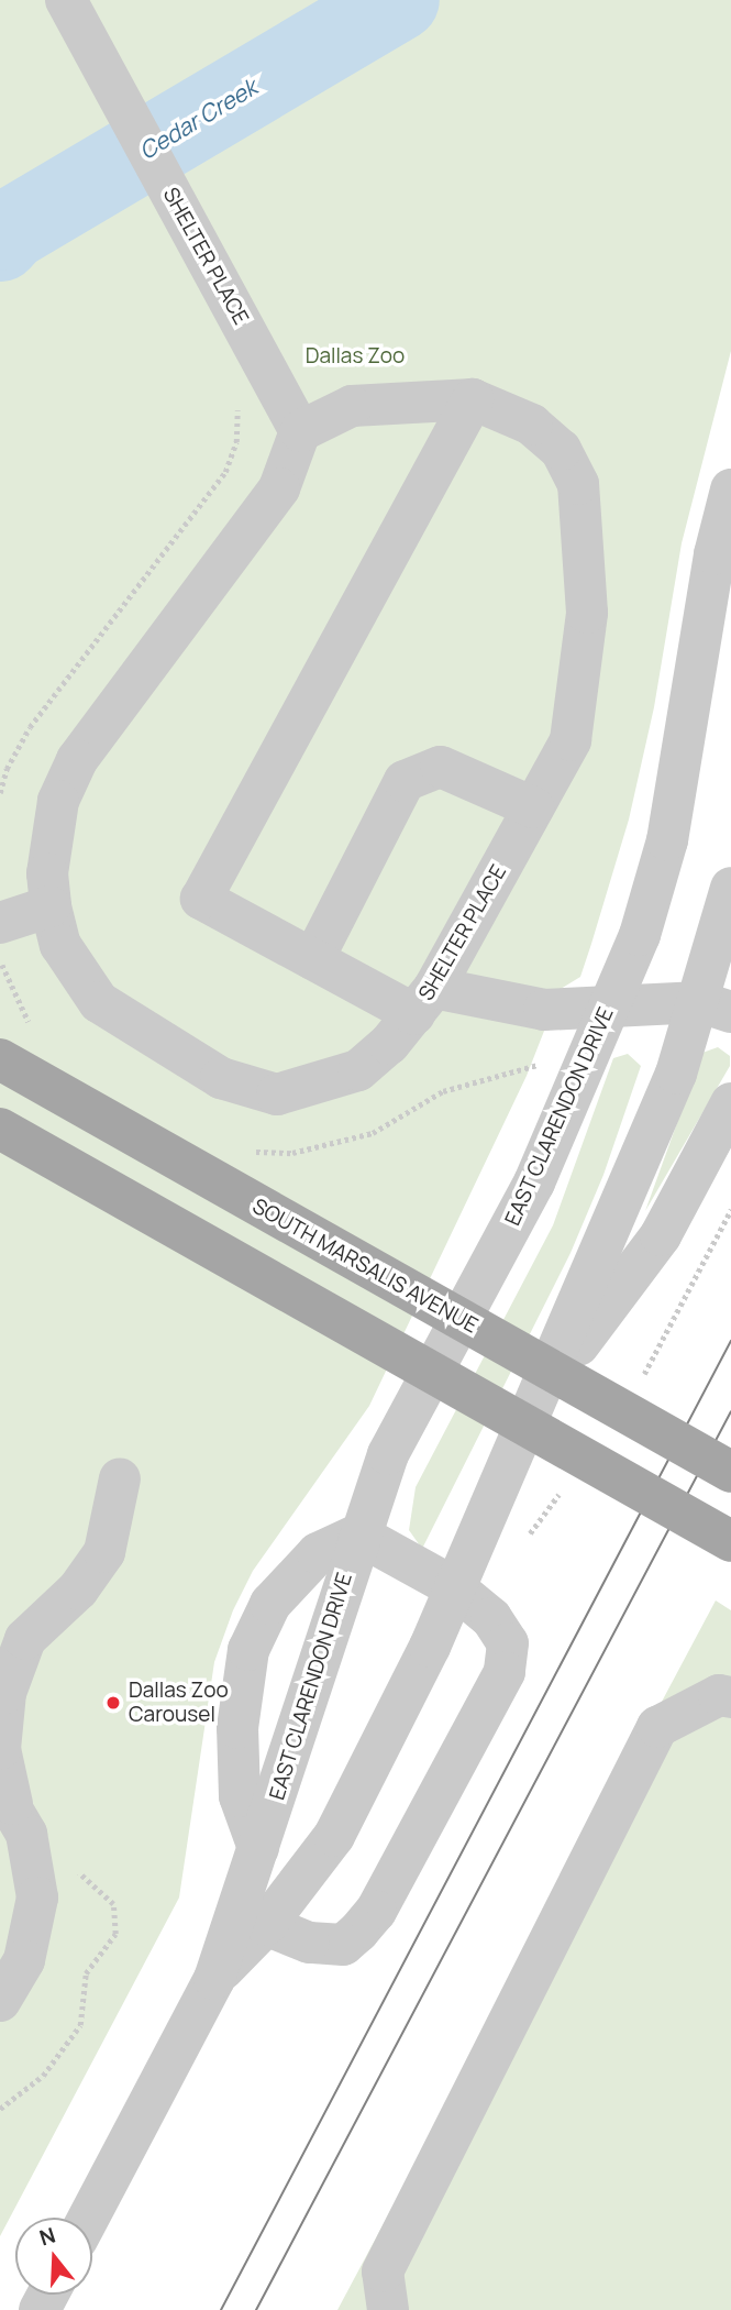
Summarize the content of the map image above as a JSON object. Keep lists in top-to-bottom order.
{
  "streets": {
    "main road": ["SOUTH MARSALIS AVENUE"],
    "street": ["SHELTER PLACE", "EAST CLARENDON DRIVE"]
  },
  "water": ["Cedar Creek"],
  "parks": ["Dallas Zoo"],
  "places": ["Dallas Zoo Carousel"],
  "north": "top"
}
